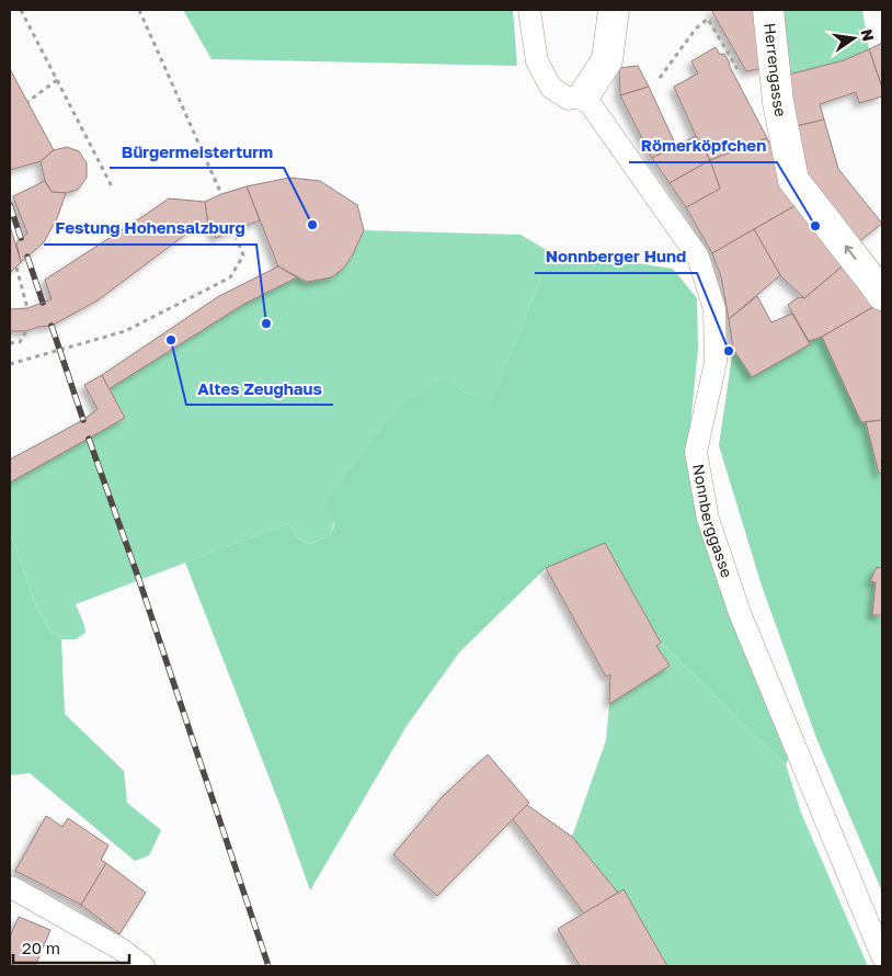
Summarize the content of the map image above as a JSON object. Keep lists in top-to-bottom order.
{
  "streets": {
    "street": ["Herrengasse"],
    "lane": ["Nonnberggasse"]
  },
  "one_way": ["Herrengasse"],
  "places": [
    "Bürgermeisterturm",
    "Römerköpfchen",
    "Festung Hohensalzburg",
    "Altes Zeughaus",
    "Nonnberger Hund"
  ],
  "scale_bar": "20 m",
  "north": "right"
}
